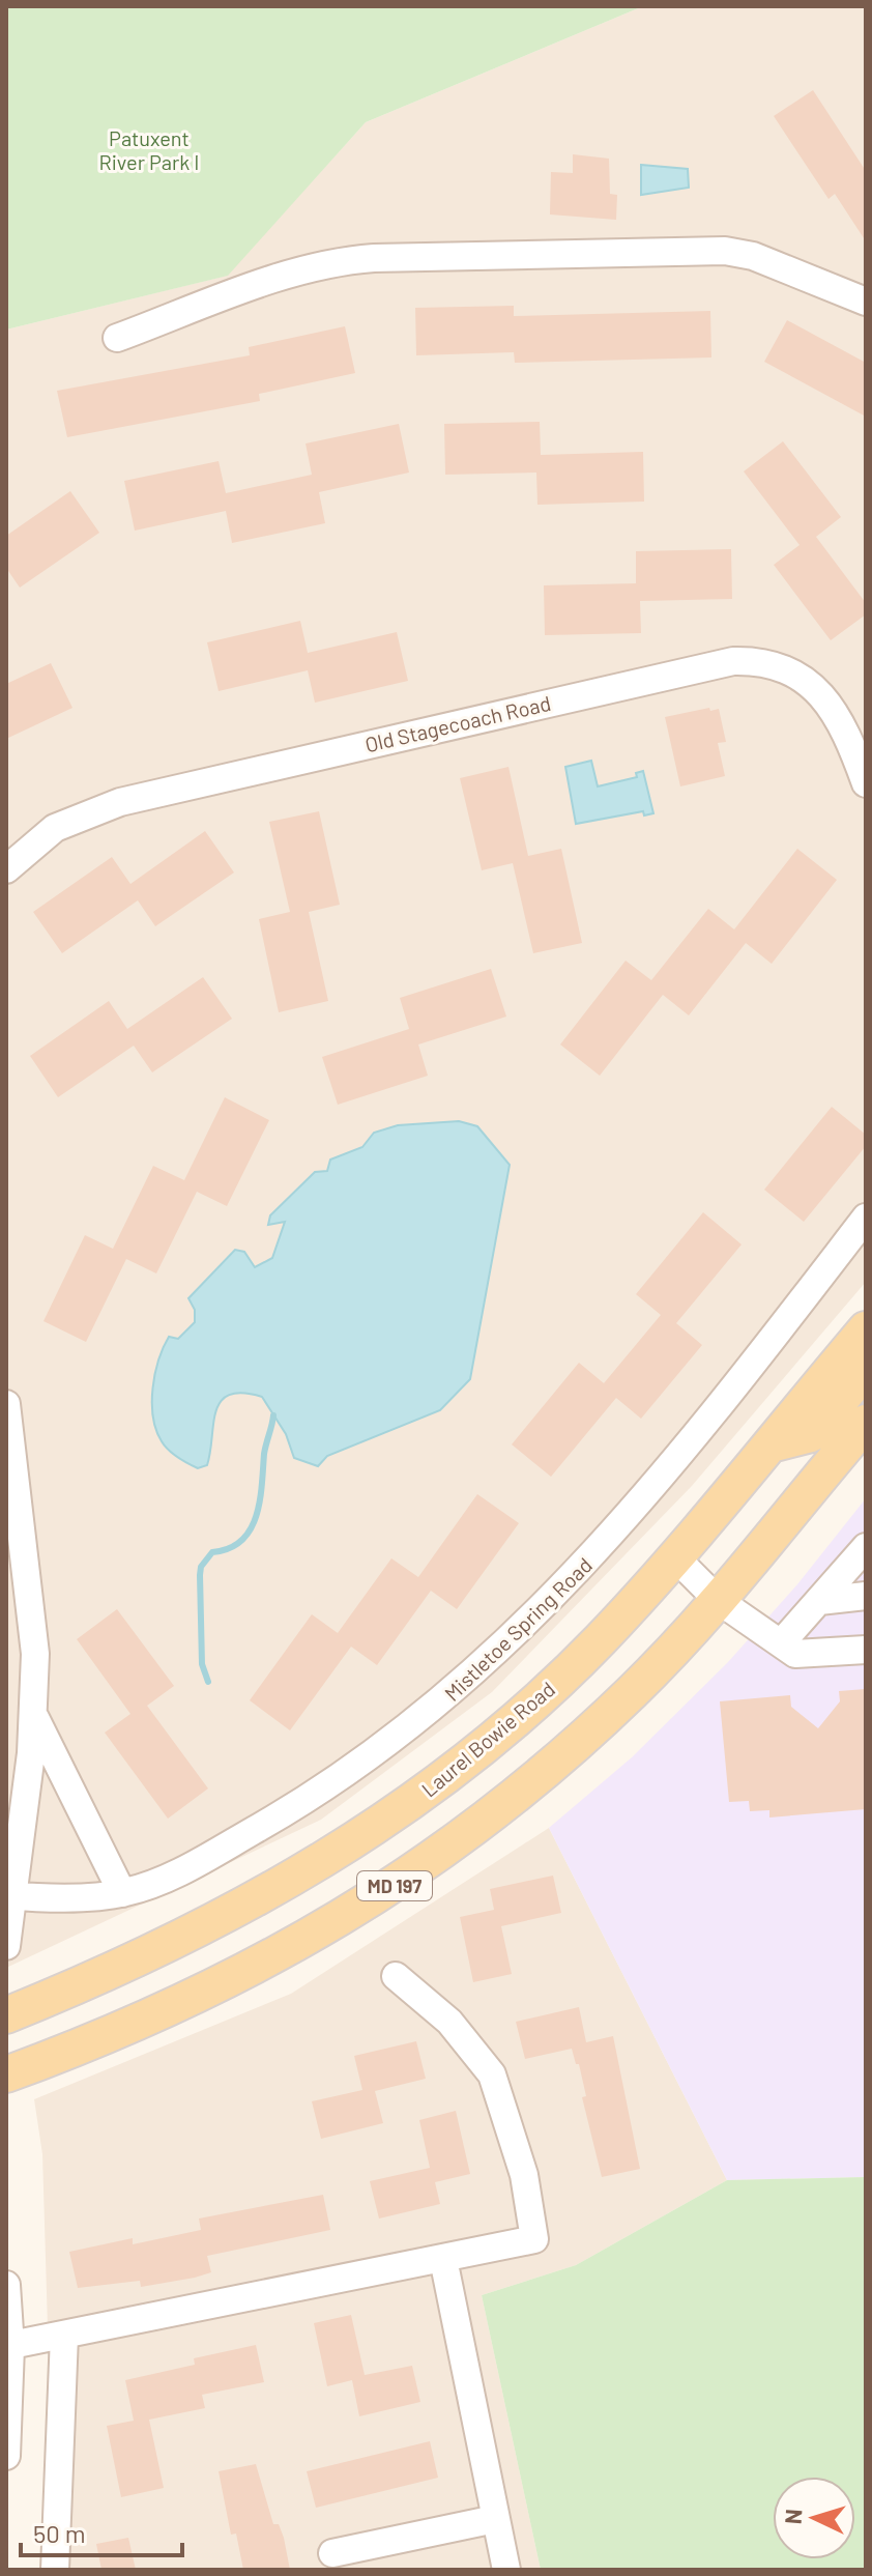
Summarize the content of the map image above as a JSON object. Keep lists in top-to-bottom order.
{
  "streets": {
    "main road": ["Laurel Bowie Road", "MD 197"],
    "street": ["Old Stagecoach Road", "Mistletoe Spring Road"]
  },
  "parks": ["Patuxent River Park I"],
  "scale_bar": "50 m",
  "north": "left"
}
